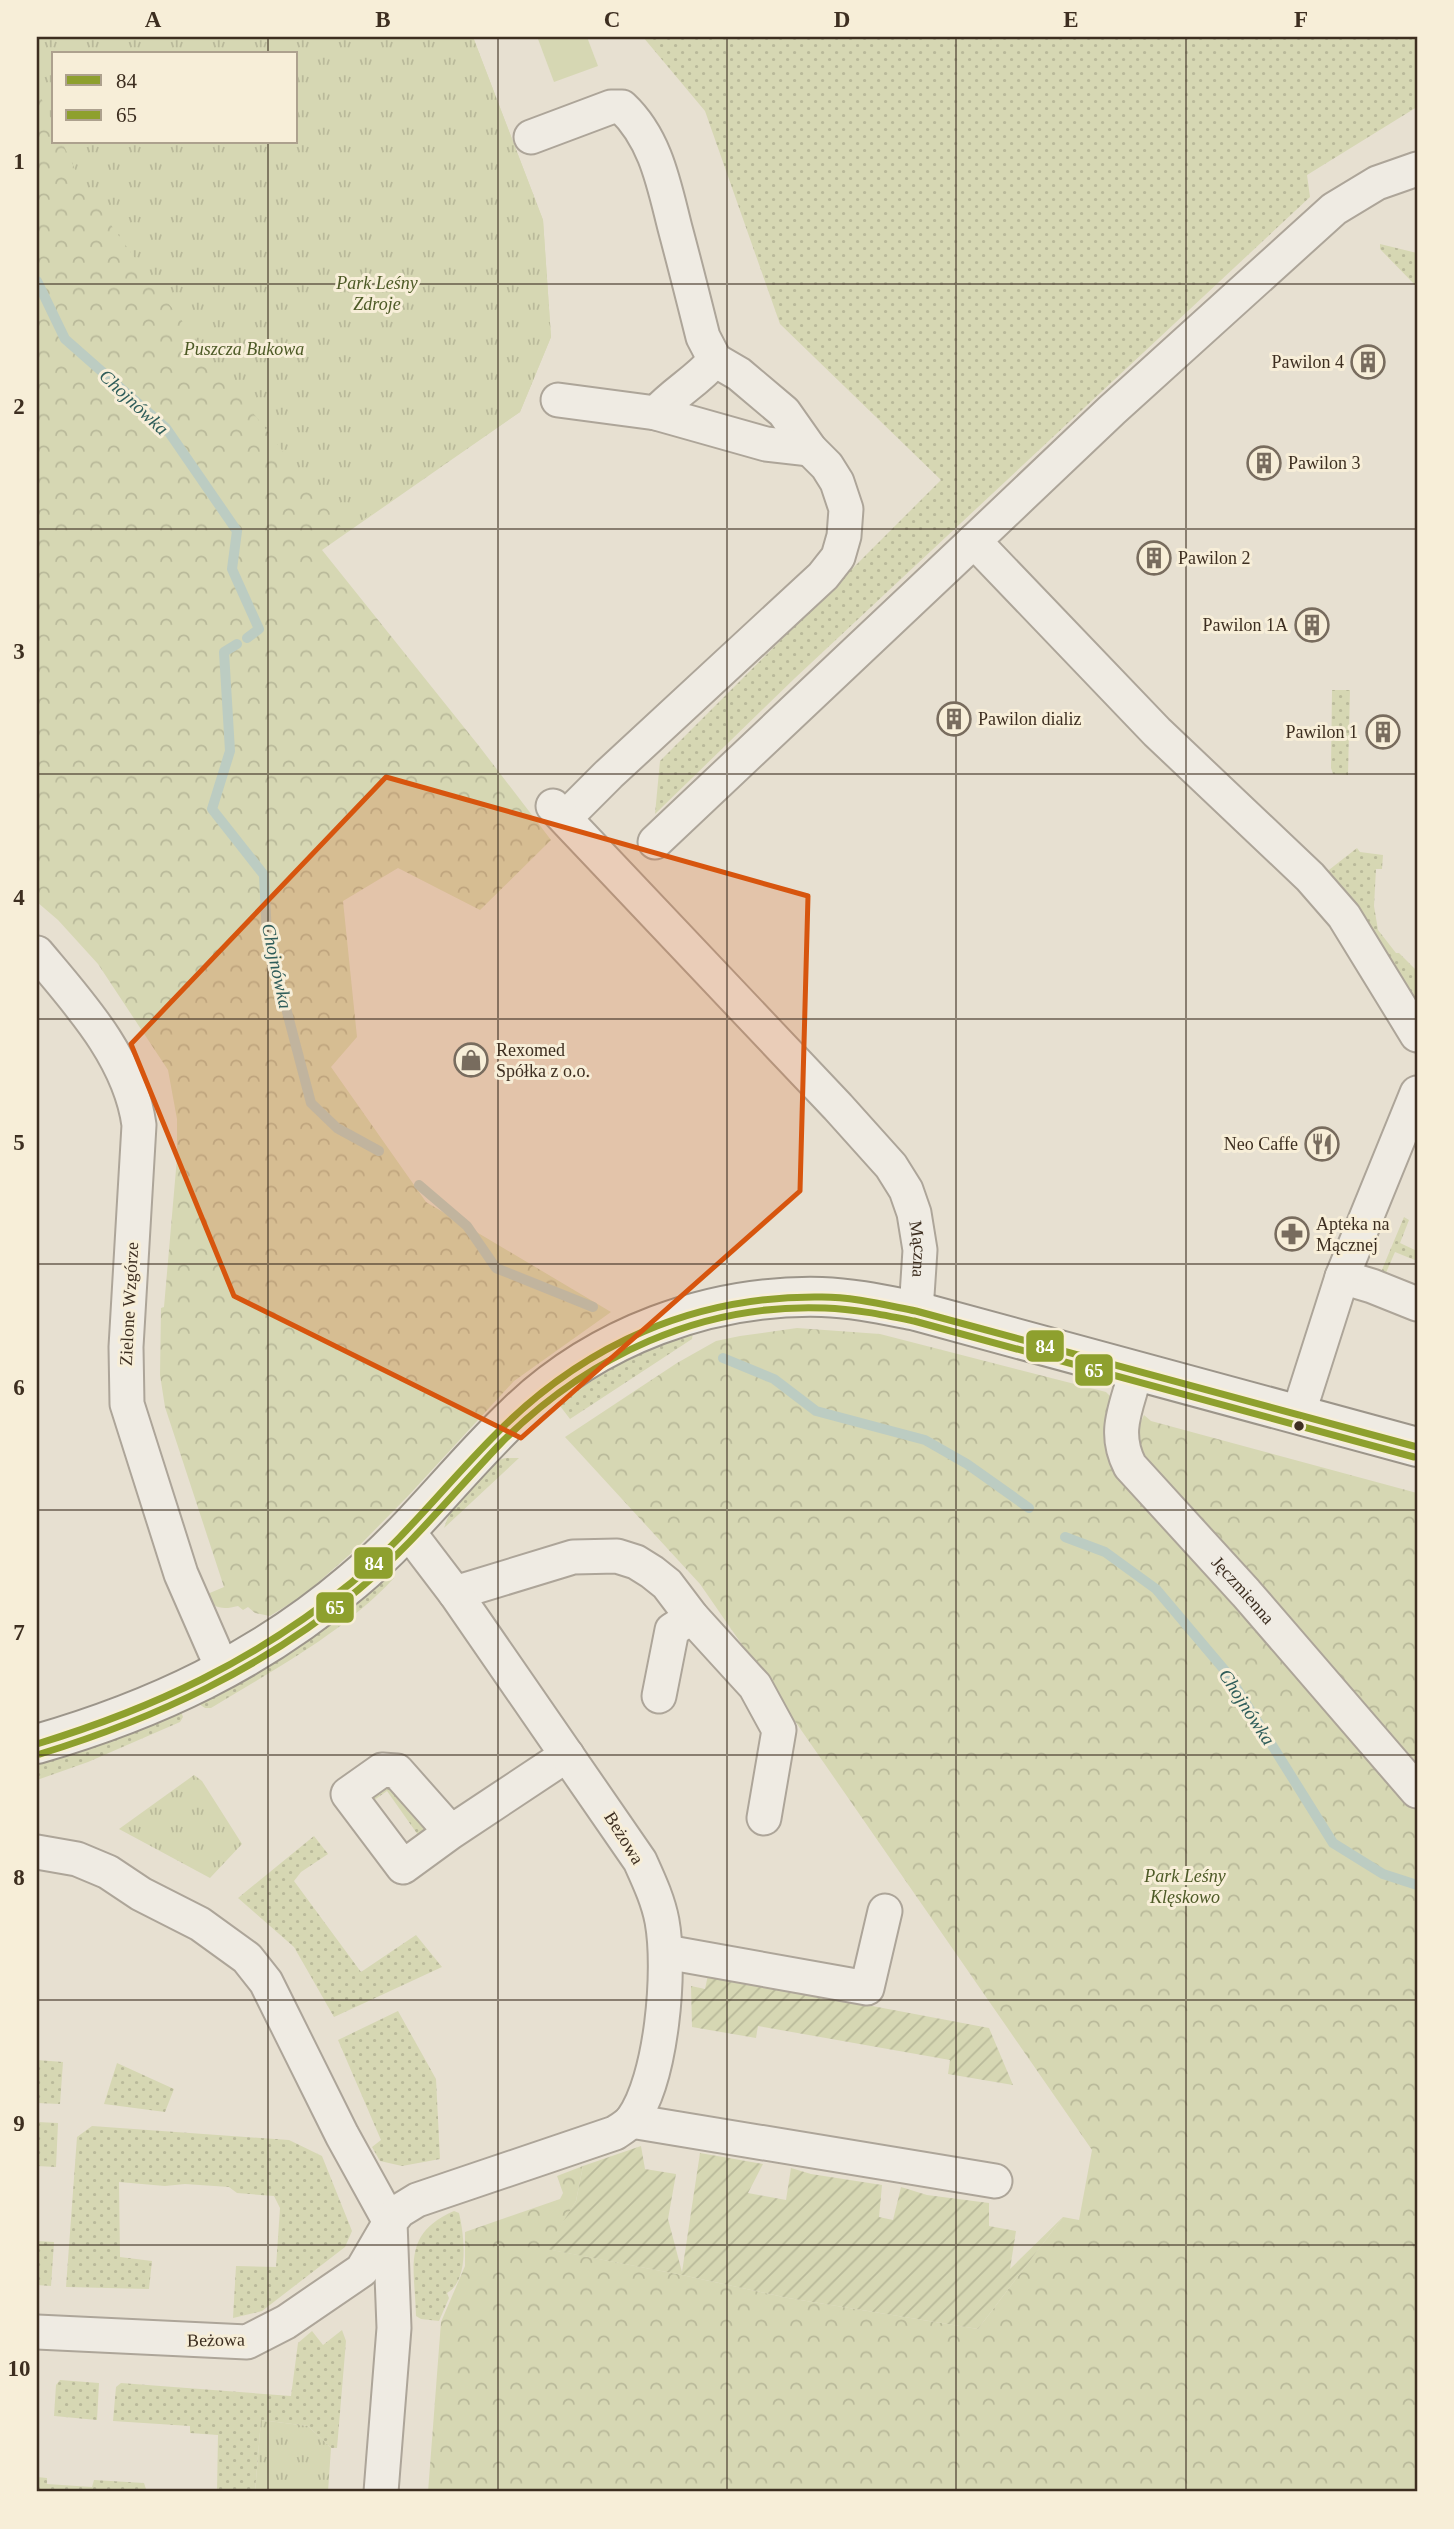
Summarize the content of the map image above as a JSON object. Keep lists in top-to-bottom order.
{
  "streets": {
    "street": [
      "Mączna",
      "Zielone Wzgórze",
      "Jęczmienna",
      "Beżowa"
    ]
  },
  "water": ["Chojnówka"],
  "parks": ["Park Leśny Zdroje", "Puszcza Bukowa", "Park Leśny Klęskowo"],
  "places": {
    "building": [
      "Pawilon 4",
      "Pawilon 3",
      "Pawilon 2",
      "Pawilon 1A",
      "Pawilon dializ",
      "Pawilon 1"
    ],
    "shop": ["Rexomed Spółka z o.o."],
    "restaurant": ["Neo Caffe"],
    "pharmacy": ["Apteka na Mącznej"]
  },
  "lines": ["transit line 84", "transit line 65"],
  "legend": ["84", "65"],
  "grid": {
    "columns": [
      "A",
      "B",
      "C",
      "D",
      "E",
      "F"
    ],
    "rows": [
      "1",
      "2",
      "3",
      "4",
      "5",
      "6",
      "7",
      "8",
      "9",
      "10"
    ]
  }
}
